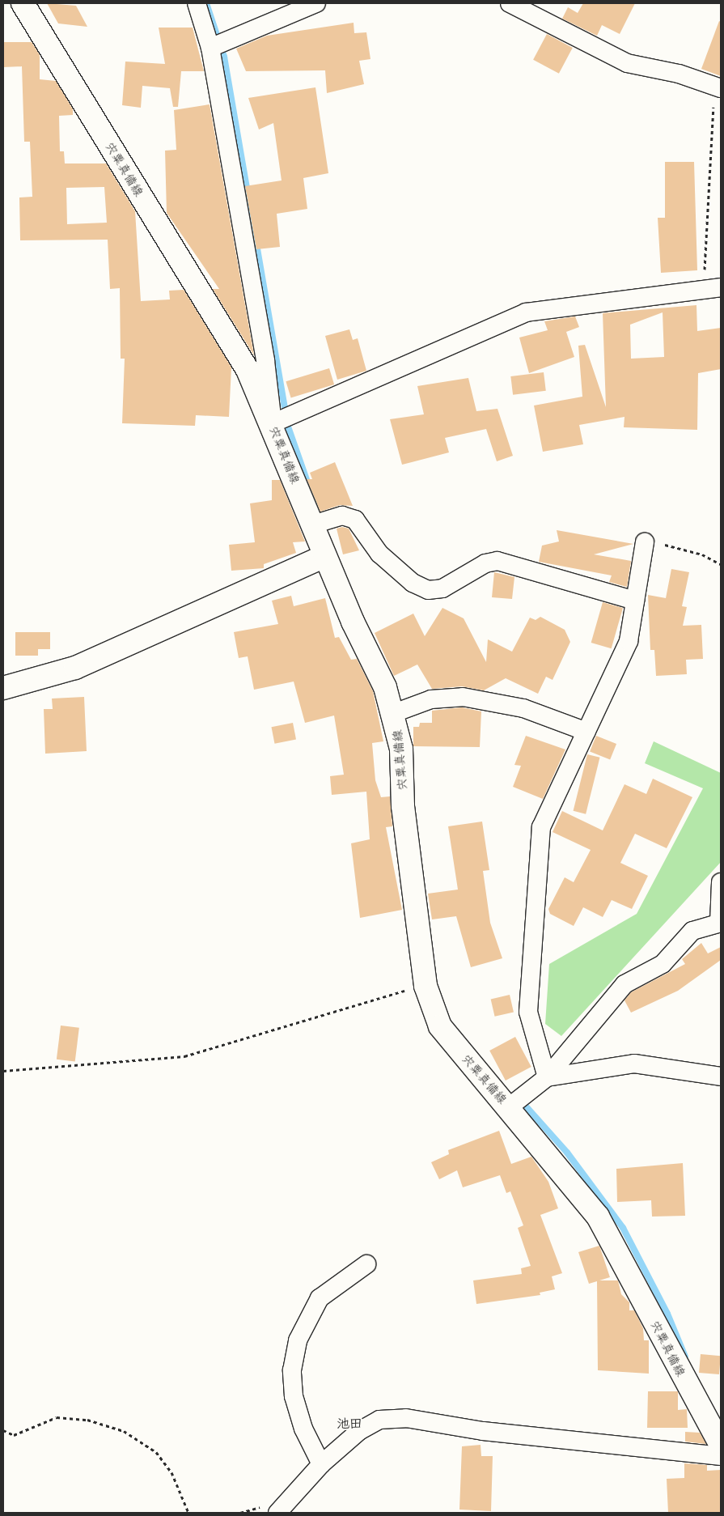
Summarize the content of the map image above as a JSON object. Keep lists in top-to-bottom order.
{
  "streets": {
    "main road": ["宍粟真備線"]
  },
  "districts": ["池田"]
}
